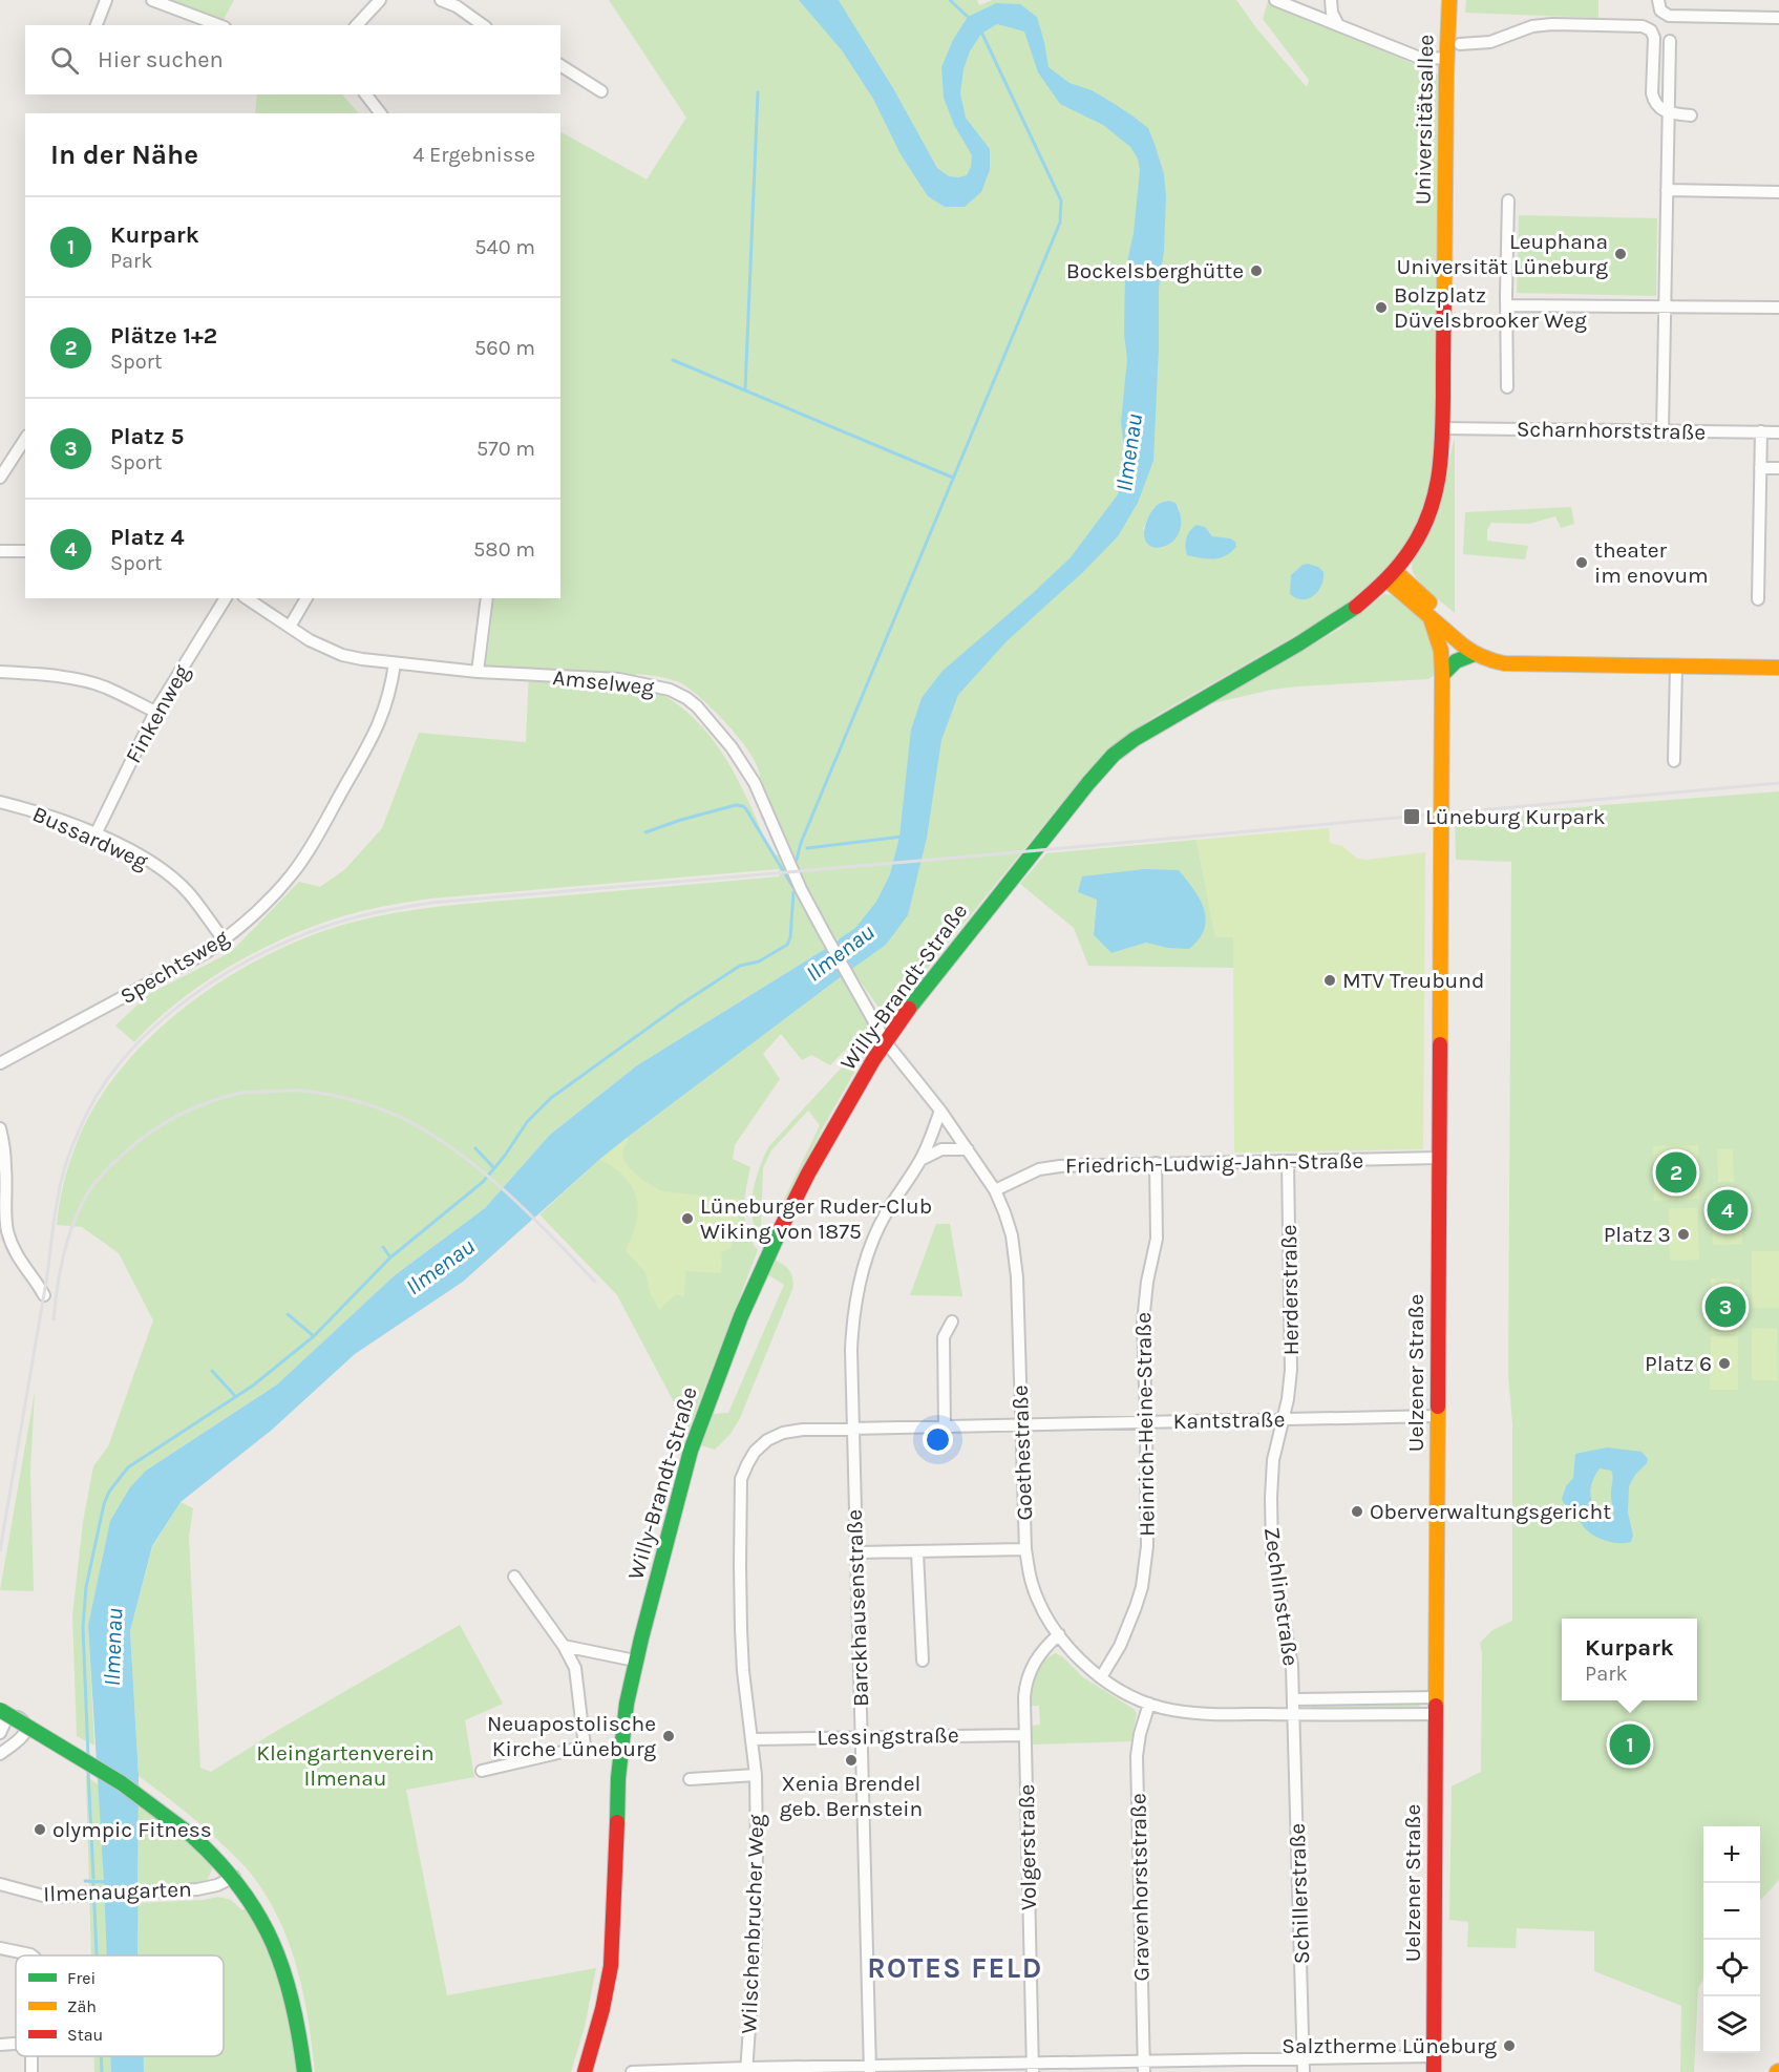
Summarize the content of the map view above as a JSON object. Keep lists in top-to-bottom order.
{
  "streets": {
    "main road": ["Universitätsallee", "Willy-Brandt-Straße", "Uelzener Straße"],
    "street": [
      "Scharnhorststraße",
      "Amselweg",
      "Finkenweg",
      "Bussardweg",
      "Spechtsweg",
      "Friedrich-Ludwig-Jahn-Straße",
      "Herderstraße",
      "Kantstraße",
      "Heinrich-Heine-Straße",
      "Goethestraße",
      "Zechlinstraße",
      "Barckhausenstraße",
      "Lessingstraße",
      "Volgerstraße",
      "Gravenhorststraße",
      "Ilmenaugarten",
      "Schillerstraße",
      "Wilschenbrucher Weg"
    ]
  },
  "crossings": [
    ["Universitätsallee", "Scharnhorststraße"],
    ["Universitätsallee", "Willy-Brandt-Straße"],
    ["Scharnhorststraße", "Willy-Brandt-Straße"],
    ["Amselweg", "Spechtsweg"],
    ["Amselweg", "Willy-Brandt-Straße"],
    ["Amselweg", "Goethestraße"],
    ["Finkenweg", "Bussardweg"],
    ["Bussardweg", "Spechtsweg"],
    ["Willy-Brandt-Straße", "Goethestraße"],
    ["Friedrich-Ludwig-Jahn-Straße", "Herderstraße"],
    ["Friedrich-Ludwig-Jahn-Straße", "Uelzener Straße"],
    ["Friedrich-Ludwig-Jahn-Straße", "Heinrich-Heine-Straße"],
    ["Friedrich-Ludwig-Jahn-Straße", "Goethestraße"],
    ["Herderstraße", "Kantstraße"],
    ["Herderstraße", "Zechlinstraße"],
    ["Uelzener Straße", "Kantstraße"],
    ["Uelzener Straße", "Goethestraße"],
    ["Kantstraße", "Heinrich-Heine-Straße"],
    ["Kantstraße", "Goethestraße"],
    ["Kantstraße", "Zechlinstraße"],
    ["Kantstraße", "Barckhausenstraße"],
    ["Kantstraße", "Wilschenbrucher Weg"],
    ["Heinrich-Heine-Straße", "Goethestraße"],
    ["Goethestraße", "Barckhausenstraße"],
    ["Goethestraße", "Volgerstraße"],
    ["Goethestraße", "Gravenhorststraße"],
    ["Goethestraße", "Schillerstraße"],
    ["Barckhausenstraße", "Lessingstraße"],
    ["Barckhausenstraße", "Wilschenbrucher Weg"],
    ["Lessingstraße", "Volgerstraße"],
    ["Lessingstraße", "Wilschenbrucher Weg"]
  ],
  "districts": ["ROTES FELD"],
  "water": ["Ilmenau"],
  "parks": ["Kleingartenverein Ilmenau"],
  "places": {
    "other": [
      "Leuphana Universität Lüneburg",
      "Bockelsberghütte",
      "Bolzplatz Düvelsbrooker Weg",
      "theater im enovum",
      "MTV Treubund",
      "Lüneburger Ruder-Club Wiking von 1875",
      "Platz 3",
      "Platz 6",
      "Oberverwaltungsgericht",
      "Neuapostolische Kirche Lüneburg",
      "Xenia Brendel geb. Bernstein",
      "olympic Fitness",
      "Salztherme Lüneburg"
    ],
    "transit": ["Lüneburg Kurpark"]
  },
  "legend": ["Frei", "Zäh", "Stau"],
  "page": {
    "search": "Hier suchen",
    "heading": ["In der Nähe", "4 Ergebnisse"],
    "list": [
      {
        "mark": "1",
        "name": "Kurpark",
        "note": "Park",
        "value": "540 m"
      },
      {
        "mark": "2",
        "name": "Plätze 1+2",
        "note": "Sport",
        "value": "560 m"
      },
      {
        "mark": "3",
        "name": "Platz 5",
        "note": "Sport",
        "value": "570 m"
      },
      {
        "mark": "4",
        "name": "Platz 4",
        "note": "Sport",
        "value": "580 m"
      }
    ],
    "pins": [
      "2",
      "4",
      "3",
      "1"
    ],
    "popup": ["Kurpark", "Park"],
    "map_buttons": ["+", "−"]
  }
}
